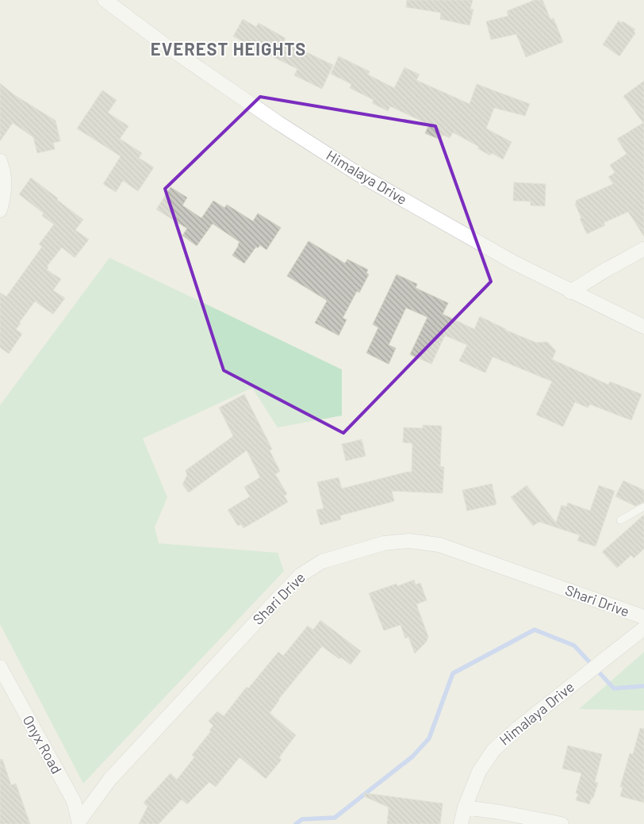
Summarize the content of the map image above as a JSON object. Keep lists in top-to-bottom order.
{
  "streets": {
    "street": ["Himalaya Drive", "Shari Drive", "Onyx Road"]
  },
  "crossings": [
    ["Shari Drive", "Onyx Road"]
  ],
  "districts": ["EVEREST HEIGHTS"]
}
